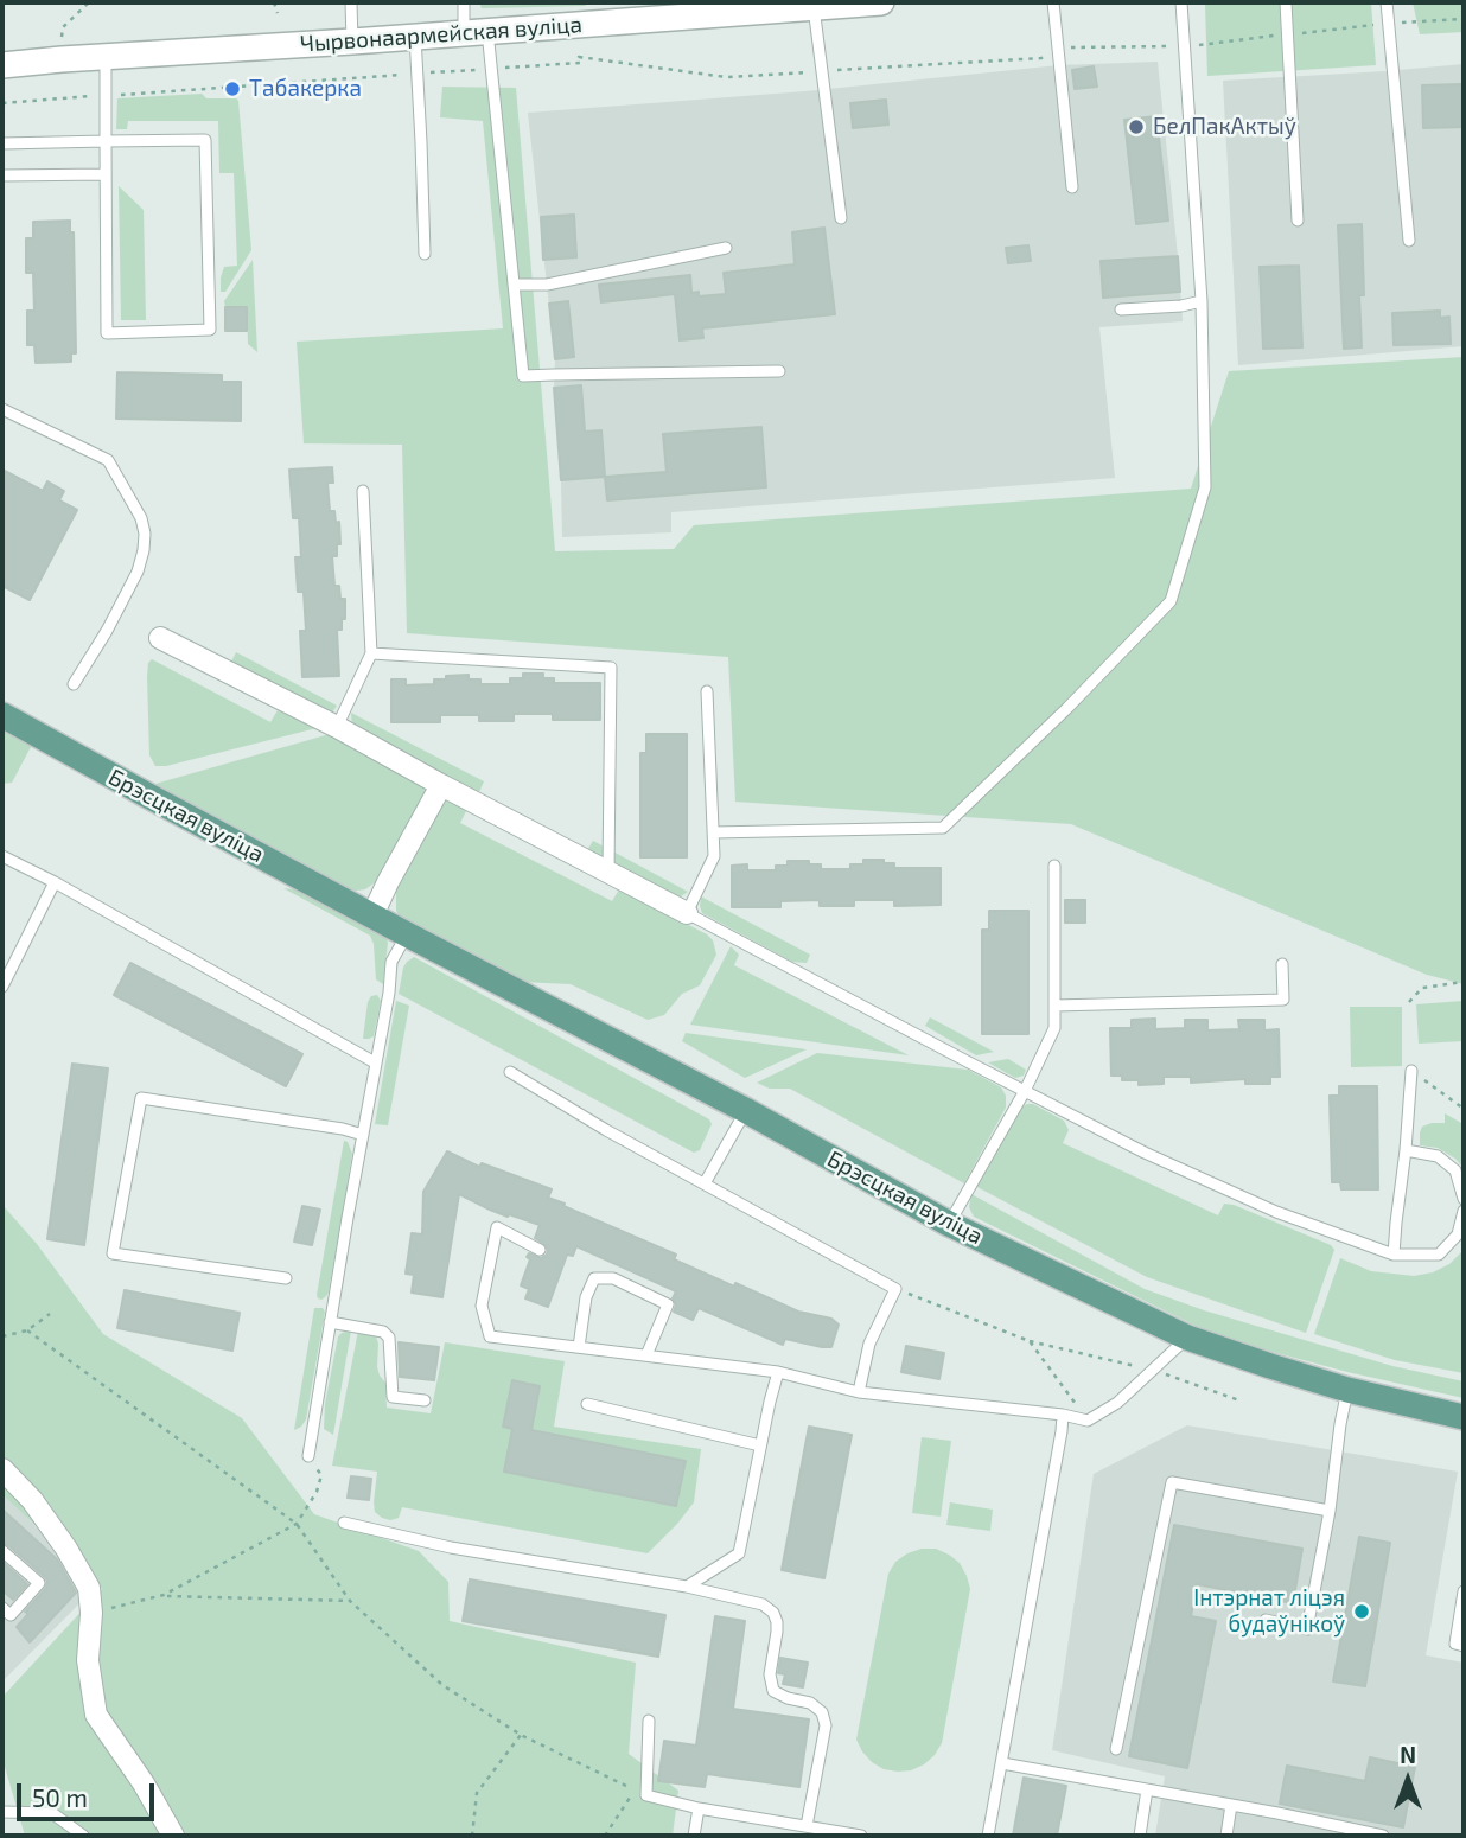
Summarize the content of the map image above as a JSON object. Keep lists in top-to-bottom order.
{
  "streets": {
    "main road": ["Брэсцкая вуліца"],
    "street": ["Чырвонаармейская вуліца"]
  },
  "places": ["Табакерка", "БелПакАктыў", "Інтэрнат ліцэя будаўнікоў"],
  "scale_bar": "50 m",
  "north": "top"
}
